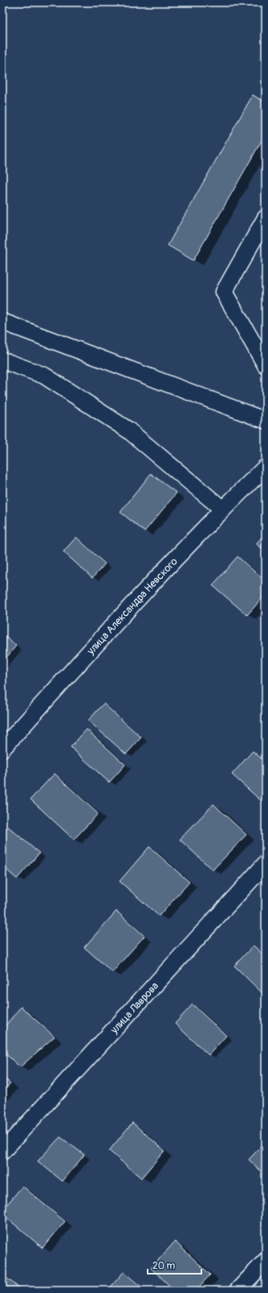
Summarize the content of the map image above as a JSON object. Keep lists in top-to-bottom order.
{
  "streets": {
    "street": ["улица Александра Невского", "улица Лаврова"]
  },
  "scale_bar": "20 m"
}
